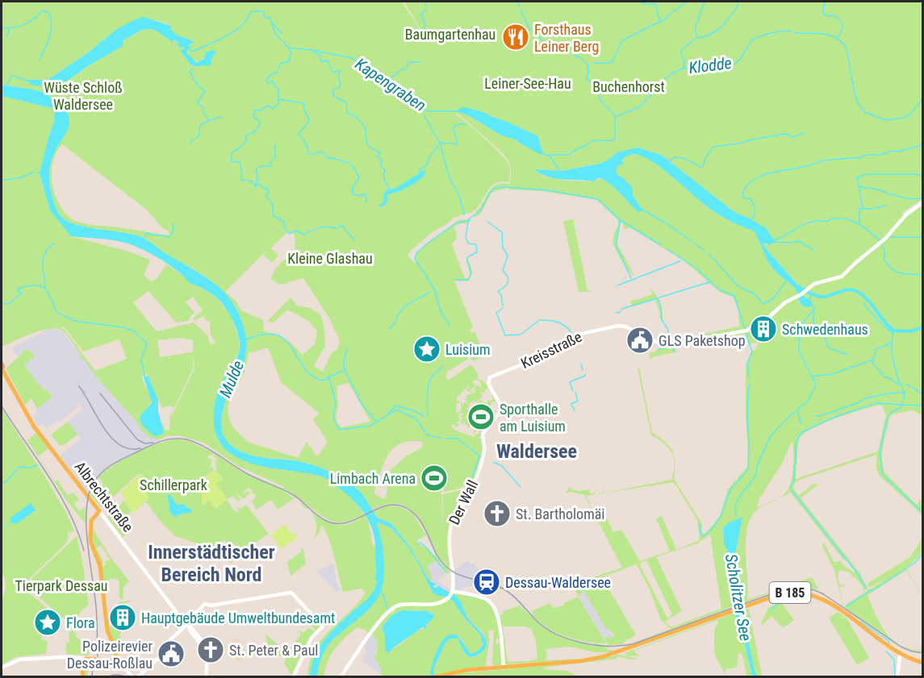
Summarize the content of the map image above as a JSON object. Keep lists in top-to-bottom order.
{
  "streets": {
    "main road": [
      "Kreisstraße",
      "Albrechtstraße",
      "Der Wall",
      "B 185"
    ]
  },
  "crossings": [
    ["Kreisstraße", "Der Wall"]
  ],
  "districts": ["Waldersee", "Innerstädtischer Bereich Nord"],
  "water": [
    "Klodde",
    "Kapengraben",
    "Mulde",
    "Scholitzer See"
  ],
  "parks": [
    "Baumgartenhau",
    "Leiner-See-Hau",
    "Buchenhorst",
    "Wüste Schloß Waldersee",
    "Kleine Glashau",
    "Schillerpark",
    "Tierpark Dessau"
  ],
  "places": {
    "restaurant": ["Forsthaus Leiner Berg"],
    "building": ["Schwedenhaus", "Hauptgebäude Umweltbundesamt"],
    "public building": ["GLS Paketshop", "Polizeirevier Dessau-Roßlau"],
    "place": ["Luisium", "Flora"],
    "sports": ["Sporthalle am Luisium", "Limbach Arena"],
    "church": ["St. Bartholomäi", "St. Peter & Paul"],
    "station": ["Dessau-Waldersee"]
  }
}
